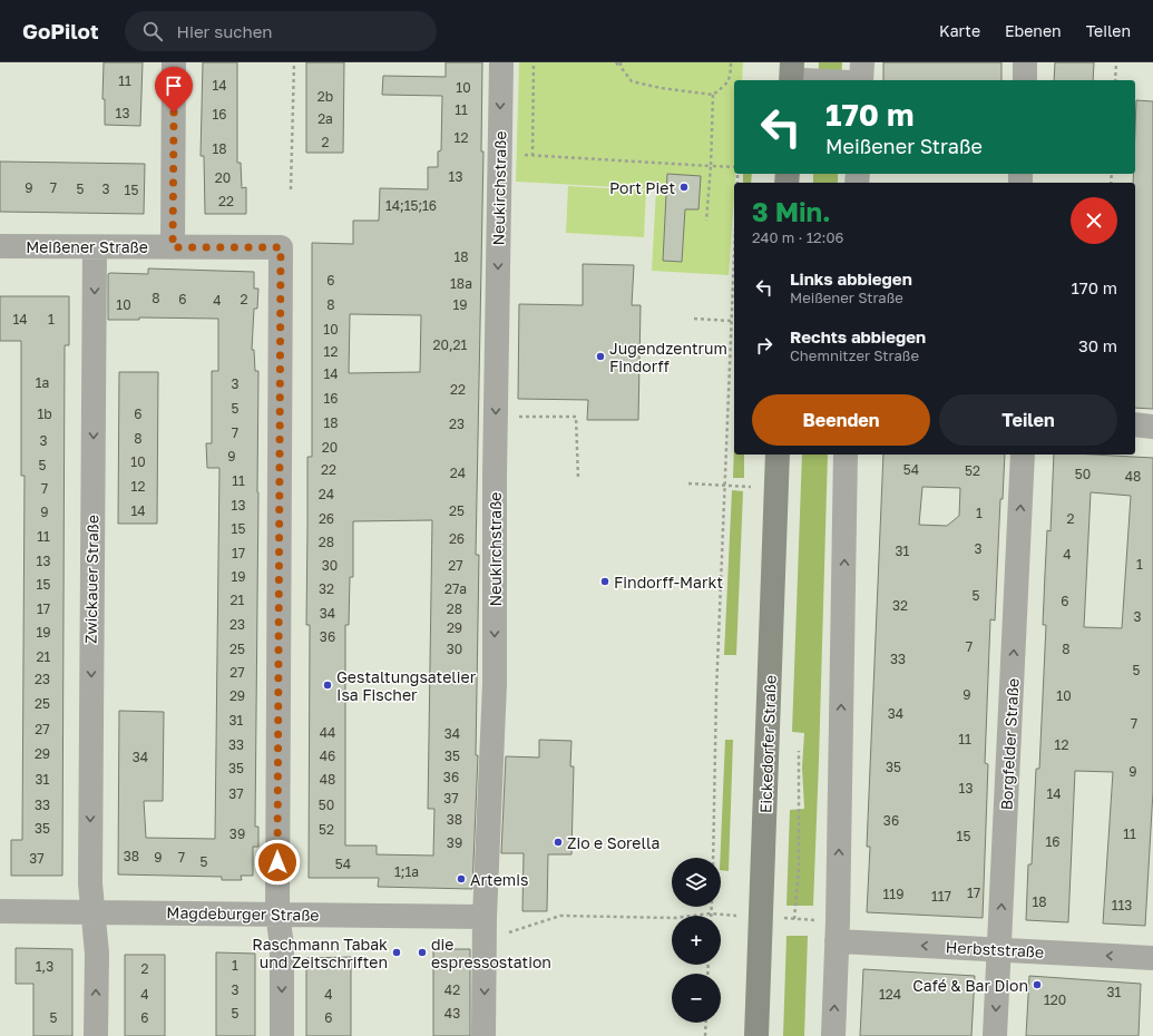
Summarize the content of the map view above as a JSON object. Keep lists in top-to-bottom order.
{
  "streets": {
    "main road": ["Eickedorfer Straße"],
    "street": [
      "Neukirchstraße",
      "Meißener Straße",
      "Zwickauer Straße",
      "Borgfelder Straße",
      "Magdeburger Straße",
      "Herbststraße"
    ]
  },
  "crossings": [
    ["Neukirchstraße", "Magdeburger Straße"],
    ["Meißener Straße", "Zwickauer Straße"],
    ["Meißener Straße", "Magdeburger Straße"],
    ["Zwickauer Straße", "Magdeburger Straße"],
    ["Borgfelder Straße", "Herbststraße"]
  ],
  "one_way": ["Neukirchstraße", "Herbststraße"],
  "places": [
    "Port Piet",
    "Jugendzentrum Findorff",
    "Findorff-Markt",
    "Gestaltungsatelier Isa Fischer",
    "Zio e Sorella",
    "Artemis",
    "Raschmann Tabak und Zeitschriften",
    "die espressostation",
    "Café & Bar Dion"
  ],
  "house_numbers": [
    "11",
    "14",
    "10",
    "2b",
    "11",
    "13",
    "16",
    "2a",
    "12",
    "2",
    "18",
    "13",
    "20",
    "9",
    "7",
    "5",
    "3",
    "15",
    "22",
    "14;15;16",
    "18",
    "6",
    "18a",
    "8",
    "6",
    "2",
    "4",
    "10",
    "8",
    "19",
    "14",
    "1",
    "10",
    "20,21",
    "12",
    "14",
    "1a",
    "3",
    "22",
    "16",
    "5",
    "1b",
    "6",
    "18",
    "23",
    "7",
    "8",
    "3",
    "20",
    "9",
    "10",
    "5",
    "22",
    "54",
    "52",
    "24",
    "50",
    "48",
    "11",
    "12",
    "7",
    "24",
    "13",
    "14",
    "25",
    "9",
    "1",
    "26",
    "2",
    "15",
    "11",
    "26",
    "28",
    "3",
    "31",
    "17",
    "4",
    "13",
    "1",
    "30",
    "27",
    "19",
    "15",
    "32",
    "27a",
    "5",
    "21",
    "6",
    "32",
    "17",
    "28",
    "34",
    "3",
    "23",
    "29",
    "19",
    "36",
    "7",
    "25",
    "30",
    "8",
    "21",
    "33",
    "5",
    "27",
    "23",
    "9",
    "29",
    "10",
    "25",
    "34",
    "31",
    "7",
    "27",
    "44",
    "34",
    "11",
    "33",
    "12",
    "29",
    "46",
    "35",
    "34",
    "35",
    "35",
    "9",
    "36",
    "31",
    "48",
    "13",
    "37",
    "14",
    "37",
    "33",
    "50",
    "38",
    "36",
    "35",
    "52",
    "39",
    "11",
    "15",
    "16",
    "39",
    "38",
    "9",
    "7",
    "37",
    "5",
    "54",
    "1;1a",
    "17",
    "119",
    "117",
    "18",
    "113",
    "1",
    "1,3",
    "2",
    "3",
    "42",
    "31",
    "4",
    "4",
    "124",
    "120",
    "5",
    "43",
    "5",
    "6",
    "6"
  ],
  "page": {
    "header": "GoPilot",
    "search": "Hier suchen",
    "nav": ["Karte", "Ebenen", "Teilen"],
    "turn": ["170 m", "Meißener Straße"],
    "heading": ["3 Min.", "240 m · 12:06"],
    "list": [
      {
        "name": "Links abbiegen",
        "note": "Meißener Straße",
        "value": "170 m"
      },
      {
        "name": "Rechts abbiegen",
        "note": "Chemnitzer Straße",
        "value": "30 m"
      }
    ],
    "buttons": ["Beenden", "Teilen"],
    "map_buttons": ["+", "−"]
  }
}
